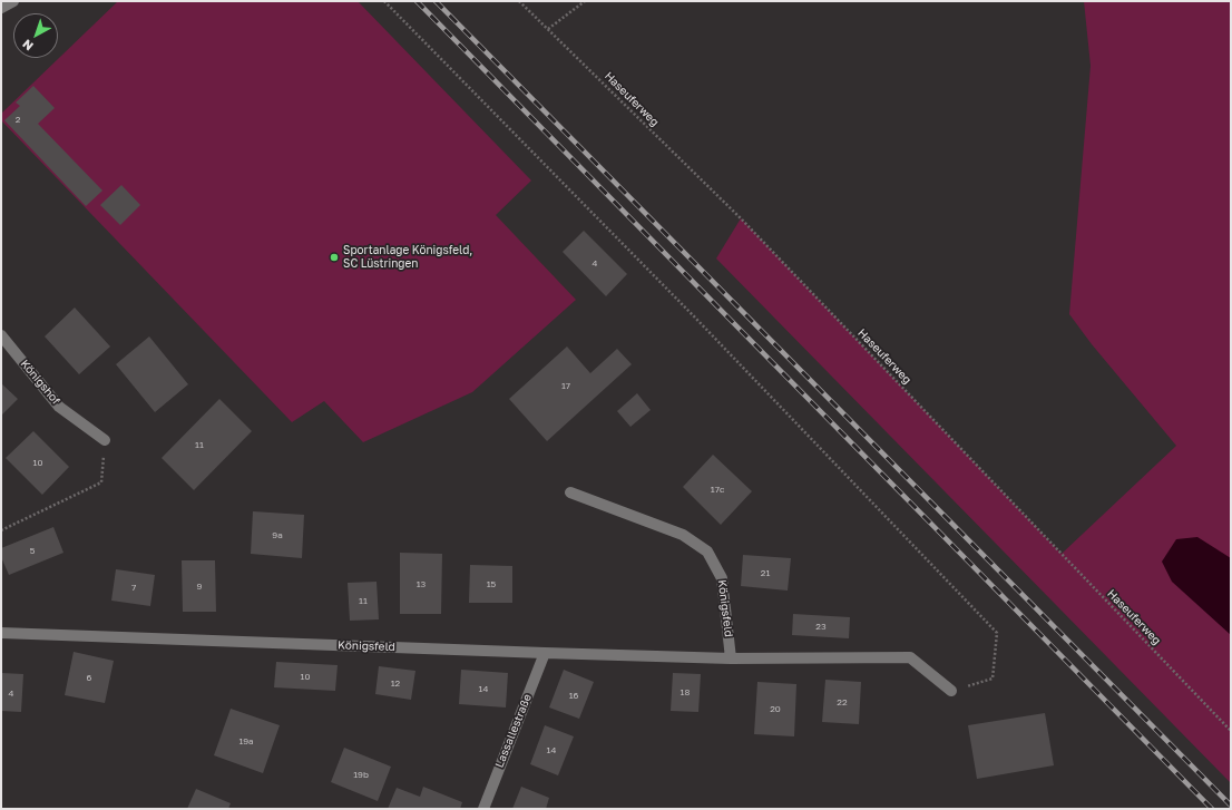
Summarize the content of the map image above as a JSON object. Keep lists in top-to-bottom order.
{
  "streets": {
    "street": ["Königshof", "Königsfeld", "Lassallestraße"],
    "path": ["Haseuferweg"]
  },
  "crossings": [
    ["Königsfeld", "Lassallestraße"]
  ],
  "places": ["Sportanlage Königsfeld, SC Lüstringen"],
  "house_numbers": [
    "2",
    "4",
    "17",
    "11",
    "10",
    "17c",
    "9a",
    "5",
    "21",
    "13",
    "15",
    "9",
    "7",
    "11",
    "23",
    "10",
    "6",
    "12",
    "14",
    "18",
    "4",
    "16",
    "22",
    "20",
    "19a",
    "14",
    "19b"
  ],
  "north": "bottom left"
}
